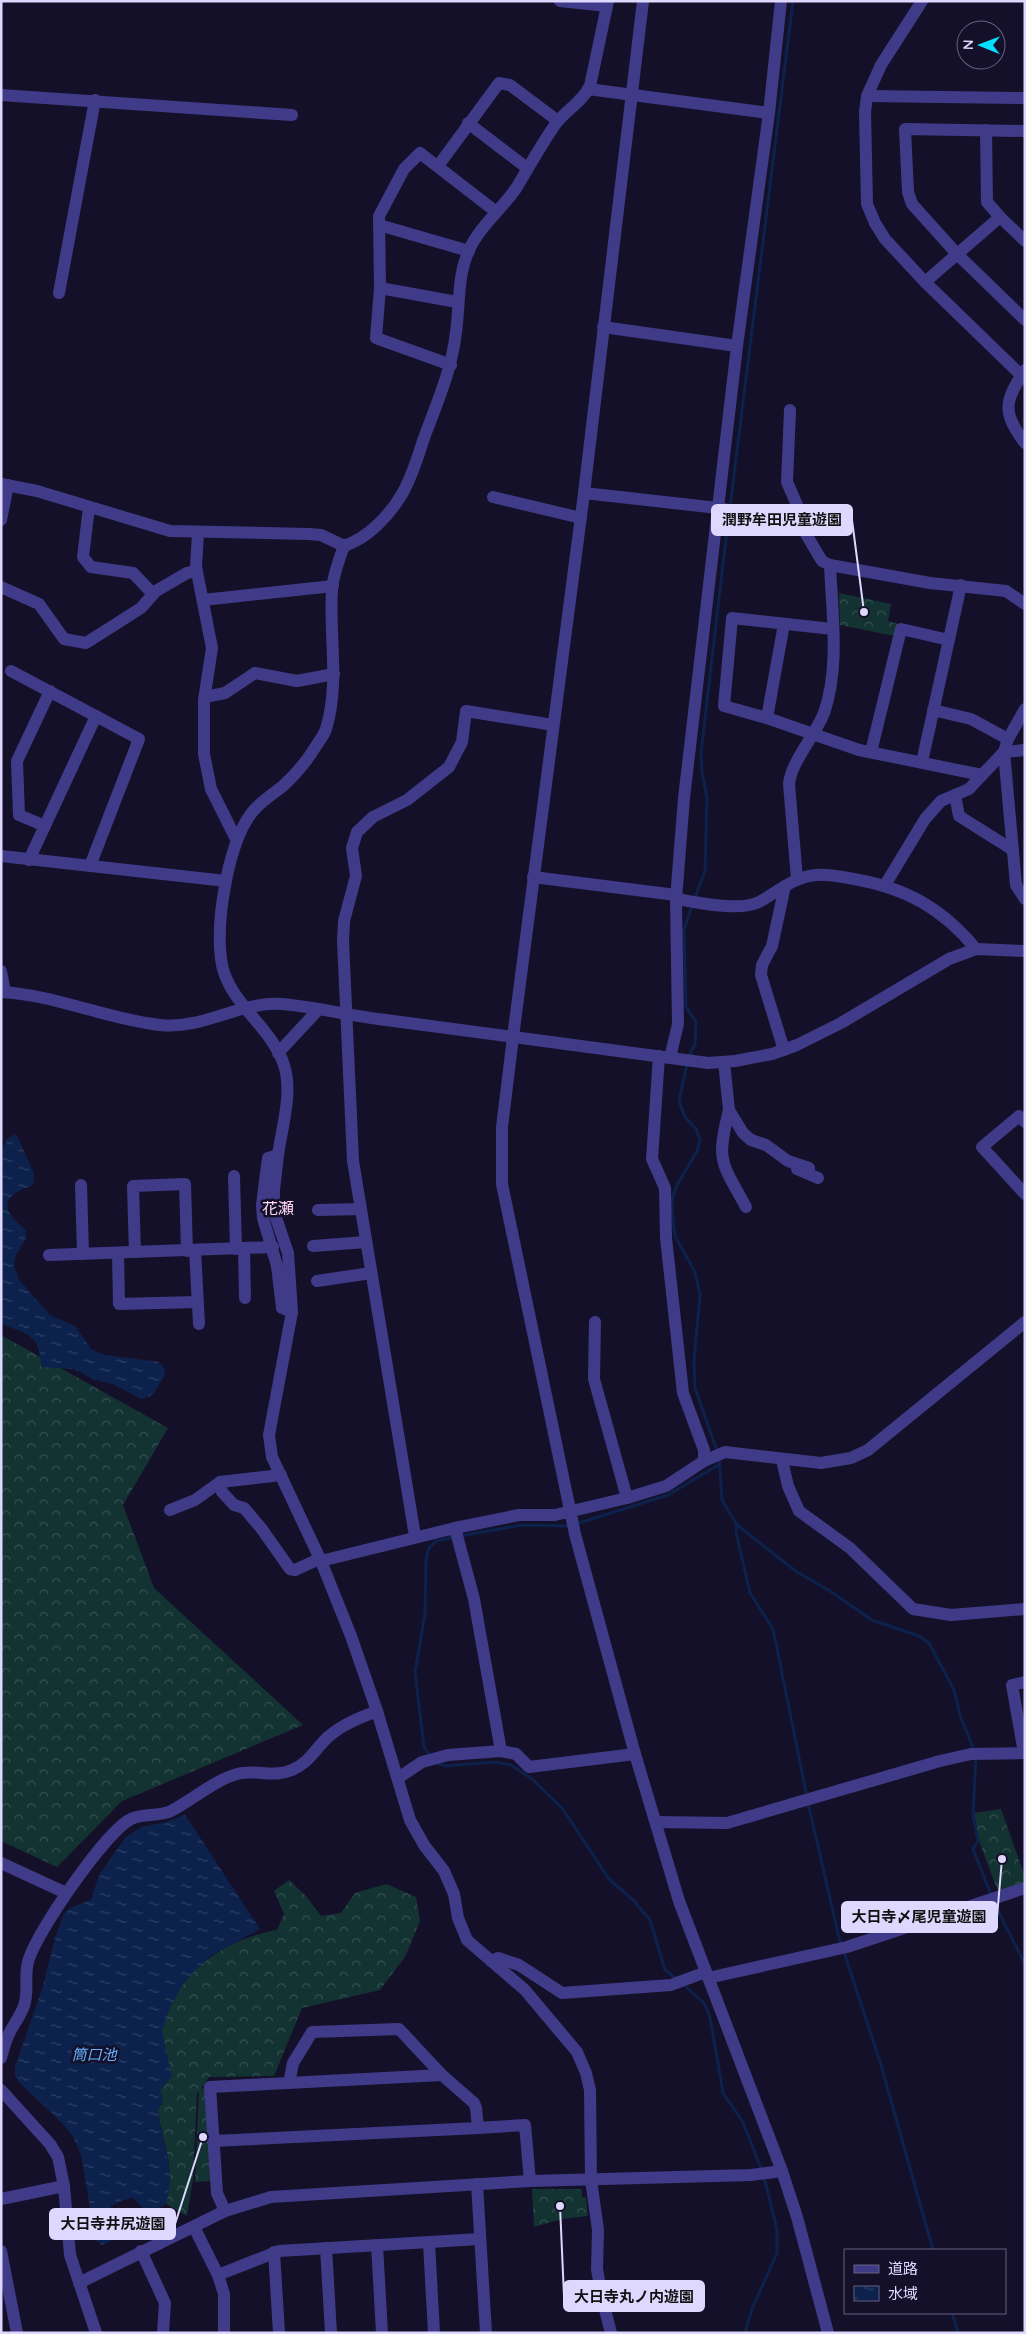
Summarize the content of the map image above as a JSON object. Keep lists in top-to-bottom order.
{
  "districts": ["花瀬"],
  "water": ["筒口池"],
  "places": [
    "潤野牟田児童遊園",
    "大日寺〆尾児童遊園",
    "大日寺井尻遊園",
    "大日寺丸ノ内遊園"
  ],
  "legend": ["道路", "水域"],
  "north": "left"
}
